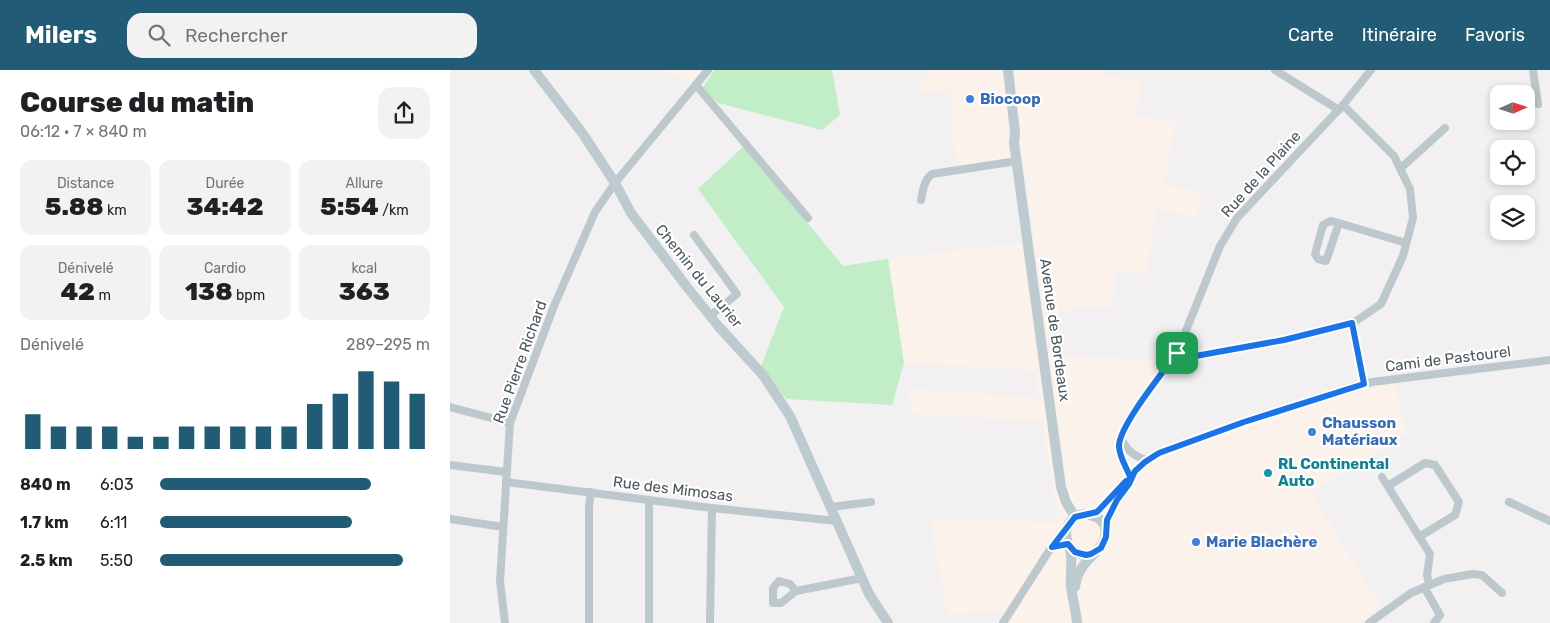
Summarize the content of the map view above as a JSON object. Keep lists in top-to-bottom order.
{
  "streets": {
    "main road": ["Chemin du Laurier", "Avenue de Bordeaux"],
    "street": [
      "Rue de la Plaine",
      "Cami de Pastourel",
      "Rue Pierre Richard",
      "Rue des Mimosas"
    ]
  },
  "crossings": [
    ["Chemin du Laurier", "Rue Pierre Richard"],
    ["Chemin du Laurier", "Rue des Mimosas"],
    ["Avenue de Bordeaux", "Cami de Pastourel"],
    ["Rue Pierre Richard", "Rue des Mimosas"]
  ],
  "places": [
    "Biocoop",
    "Chausson Matériaux",
    "RL Continental Auto",
    "Marie Blachère"
  ],
  "north": "right",
  "page": {
    "header": "Milers",
    "search": "Rechercher",
    "nav": ["Carte", "Itinéraire", "Favoris"],
    "heading": ["Course du matin", "06:12 · 7 × 840 m"],
    "stats": [
      ["Distance", "5.88 km"],
      ["Durée", "34:42"],
      ["Allure", "5:54 /km"],
      ["Dénivelé", "42 m"],
      ["Cardio", "138 bpm"],
      ["kcal", "363"]
    ],
    "chart": ["Dénivelé", "289–295 m"],
    "list": [
      {
        "name": "840 m",
        "note": "6:03"
      },
      {
        "name": "1.7 km",
        "note": "6:11"
      },
      {
        "name": "2.5 km",
        "note": "5:50"
      }
    ]
  }
}
